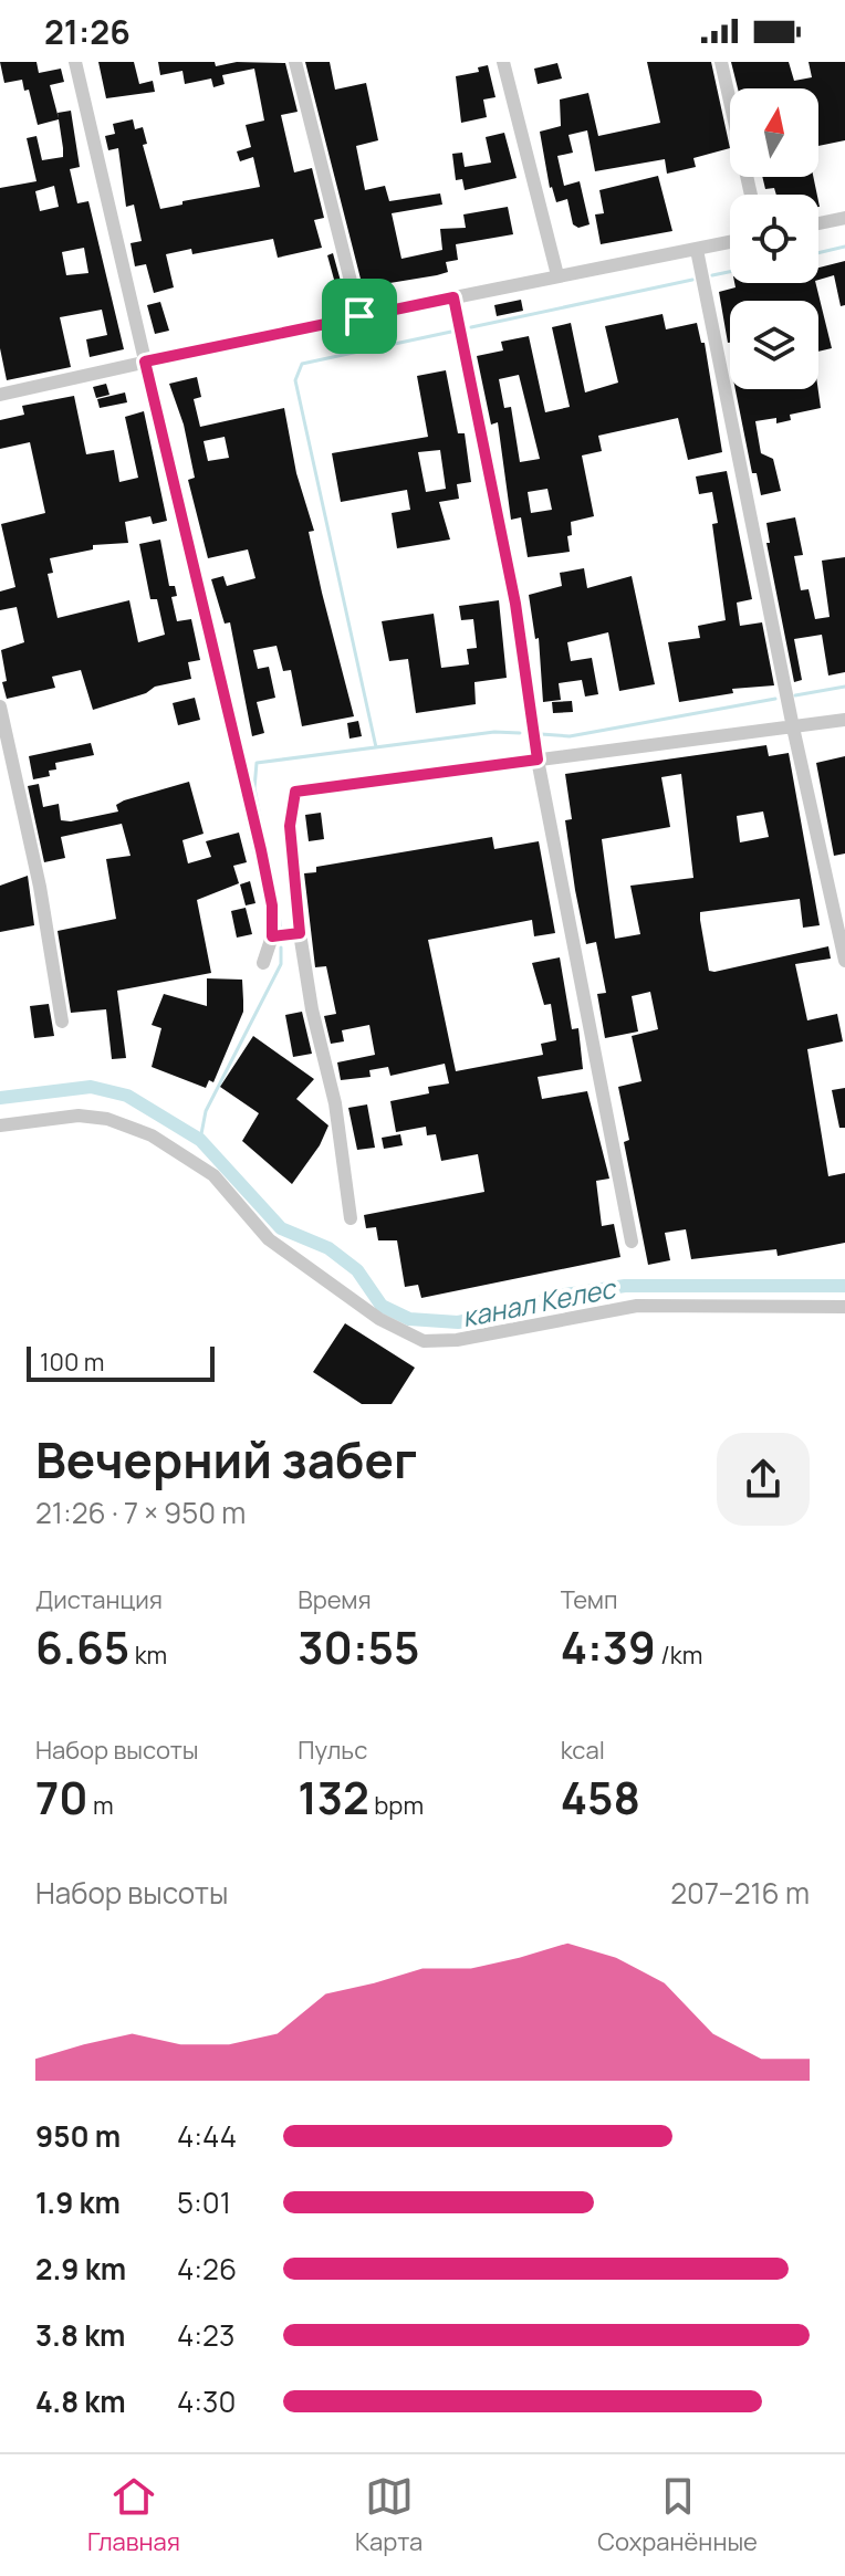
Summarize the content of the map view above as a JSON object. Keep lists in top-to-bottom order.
{
  "water": ["канал Келес"],
  "scale_bar": "100 m",
  "north": "top",
  "page": {
    "status": "21:26",
    "scale": "100 m",
    "heading": ["Вечерний забег", "21:26 · 7 × 950 m"],
    "stats": [
      ["Дистанция", "6.65 km"],
      ["Время", "30:55"],
      ["Темп", "4:39 /km"],
      ["Набор высоты", "70 m"],
      ["Пульс", "132 bpm"],
      ["kcal", "458"]
    ],
    "chart": ["Набор высоты", "207–216 m"],
    "list": [
      {
        "name": "950 m",
        "note": "4:44"
      },
      {
        "name": "1.9 km",
        "note": "5:01"
      },
      {
        "name": "2.9 km",
        "note": "4:26"
      },
      {
        "name": "3.8 km",
        "note": "4:23"
      },
      {
        "name": "4.8 km",
        "note": "4:30"
      }
    ],
    "tabs": ["Главная", "Карта", "Сохранённые"]
  }
}
